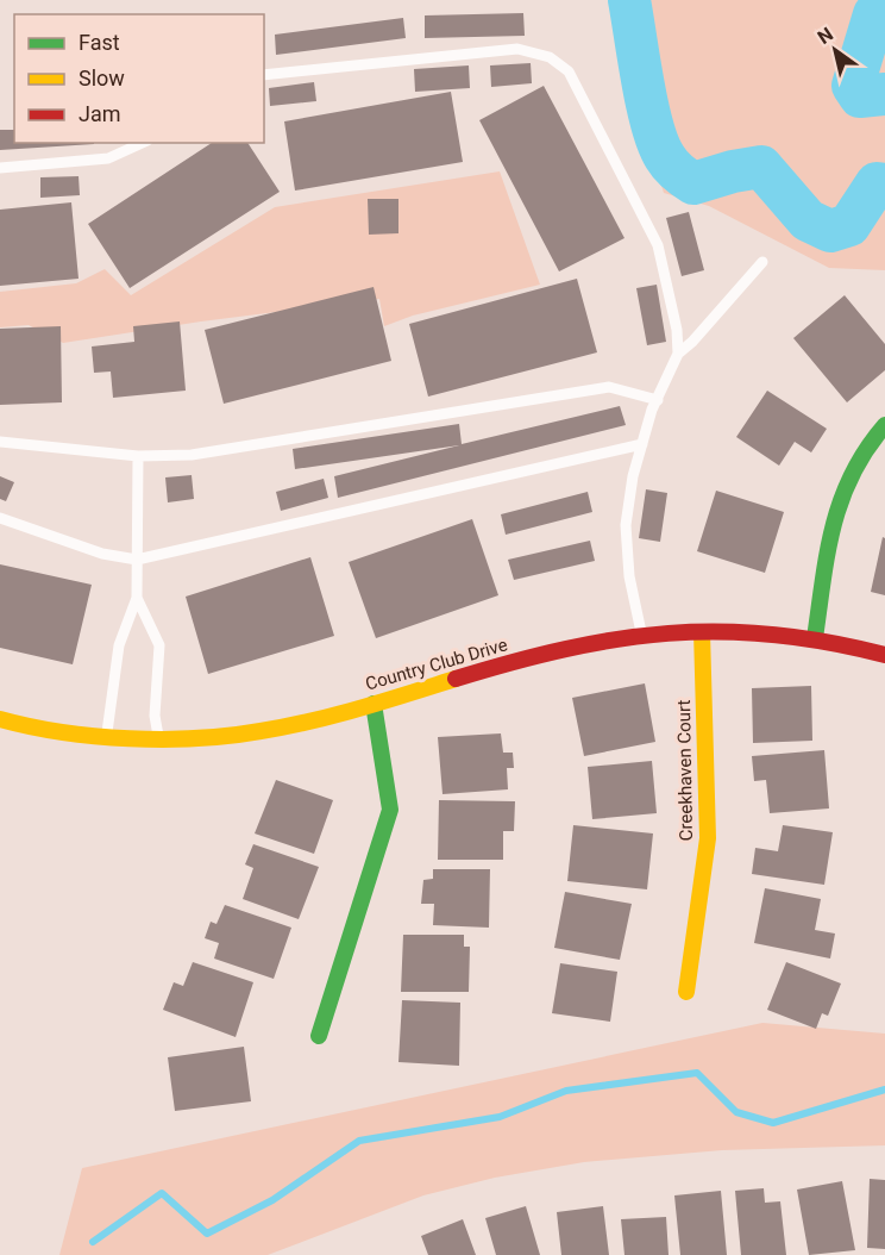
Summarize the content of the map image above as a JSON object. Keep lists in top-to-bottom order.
{
  "streets": {
    "street": ["Country Club Drive", "Creekhaven Court"]
  },
  "crossings": [
    ["Country Club Drive", "Creekhaven Court"]
  ],
  "legend": ["Fast", "Slow", "Jam"],
  "north": "top left"
}
